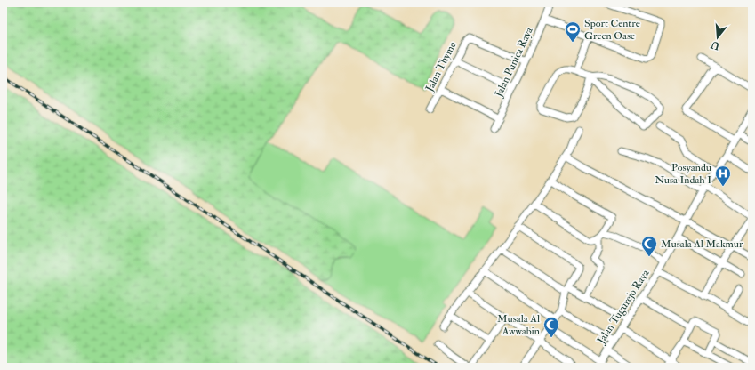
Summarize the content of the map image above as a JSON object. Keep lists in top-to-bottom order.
{
  "streets": {
    "street": ["Jalan Punica Raya", "Jalan Thyme", "Jalan Tugurejo Raya"]
  },
  "crossings": [
    ["Jalan Punica Raya", "Jalan Thyme"]
  ],
  "places": {
    "sports": ["Sport Centre Green Oase"],
    "hospital": ["Posyandu Nusa Indah I"],
    "mosque": ["Musala Al Makmur", "Musala Al Awwabin"]
  },
  "north": "bottom"
}
